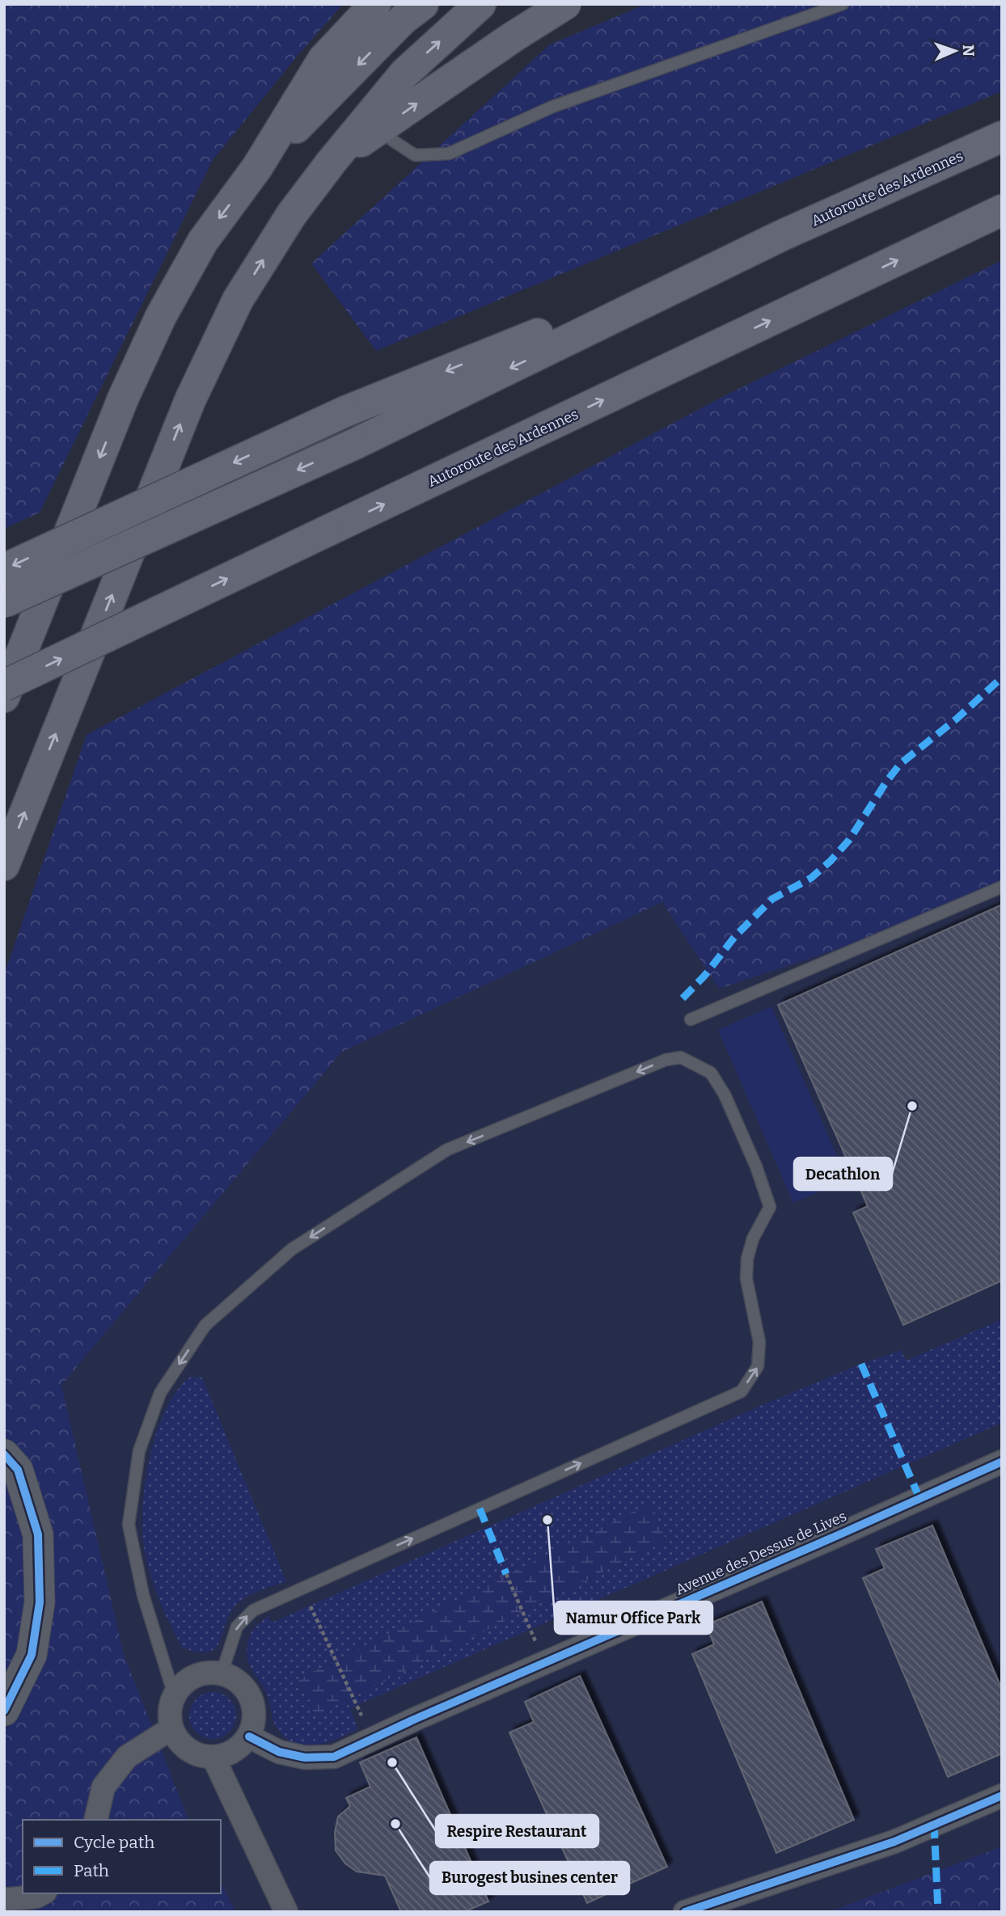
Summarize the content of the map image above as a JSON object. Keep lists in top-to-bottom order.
{
  "streets": {
    "highway": ["Autoroute des Ardennes"],
    "street": ["Avenue des Dessus de Lives"]
  },
  "places": [
    "Decathlon",
    "Namur Office Park",
    "Respire Restaurant",
    "Burogest busines center"
  ],
  "legend": ["Cycle path", "Path"],
  "north": "right"
}
